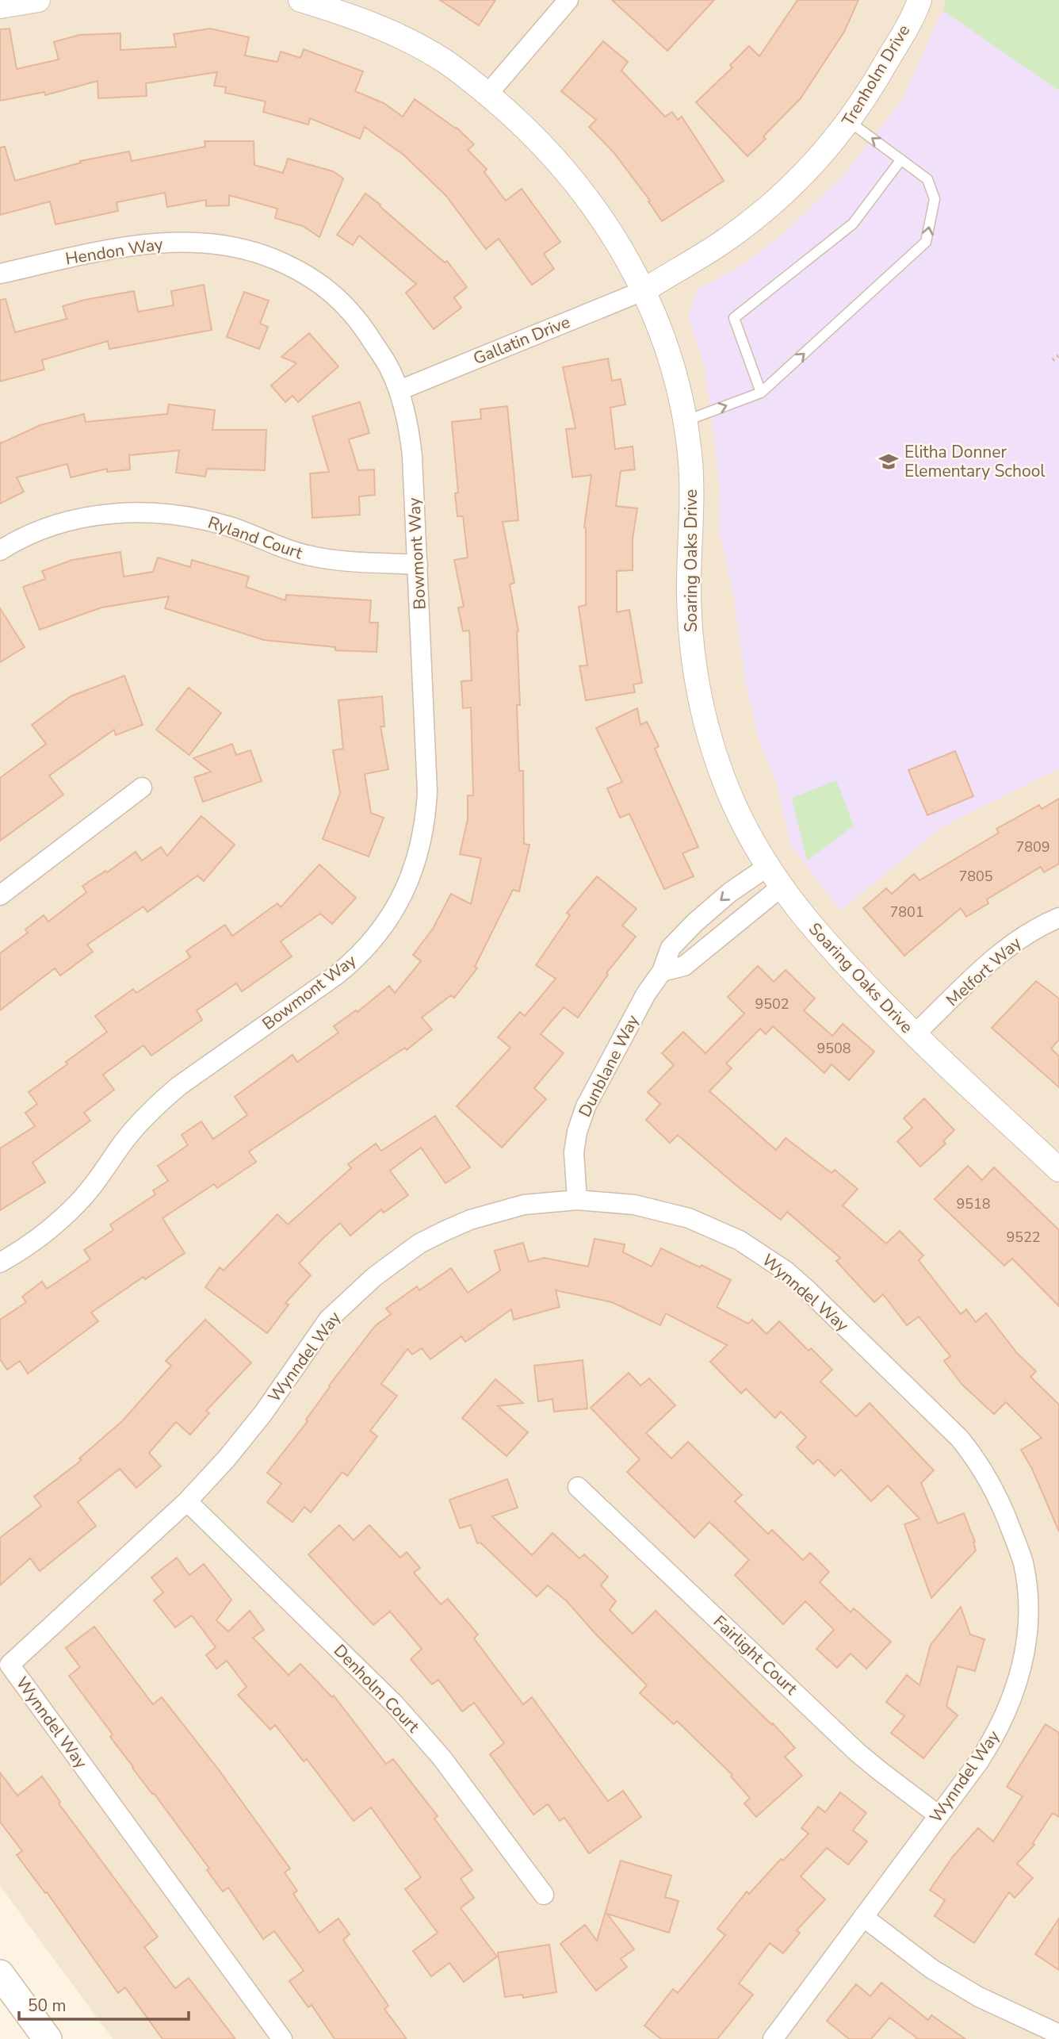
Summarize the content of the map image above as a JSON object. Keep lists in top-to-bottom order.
{
  "streets": {
    "street": [
      "Trenholm Drive",
      "Hendon Way",
      "Gallatin Drive",
      "Ryland Court",
      "Bowmont Way",
      "Soaring Oaks Drive",
      "Melfort Way",
      "Dunblane Way",
      "Wynndel Way",
      "Fairlight Court",
      "Denholm Court"
    ]
  },
  "crossings": [
    ["Trenholm Drive", "Gallatin Drive"],
    ["Trenholm Drive", "Soaring Oaks Drive"],
    ["Hendon Way", "Gallatin Drive"],
    ["Hendon Way", "Bowmont Way"],
    ["Gallatin Drive", "Bowmont Way"],
    ["Gallatin Drive", "Soaring Oaks Drive"],
    ["Ryland Court", "Bowmont Way"],
    ["Soaring Oaks Drive", "Melfort Way"],
    ["Soaring Oaks Drive", "Dunblane Way"],
    ["Dunblane Way", "Wynndel Way"],
    ["Wynndel Way", "Fairlight Court"],
    ["Wynndel Way", "Denholm Court"]
  ],
  "places": {
    "school or university": ["Elitha Donner Elementary School"]
  },
  "house_numbers": [
    "7809",
    "7805",
    "7801",
    "9502",
    "9508",
    "9518",
    "9522"
  ],
  "scale_bar": "50 m"
}
